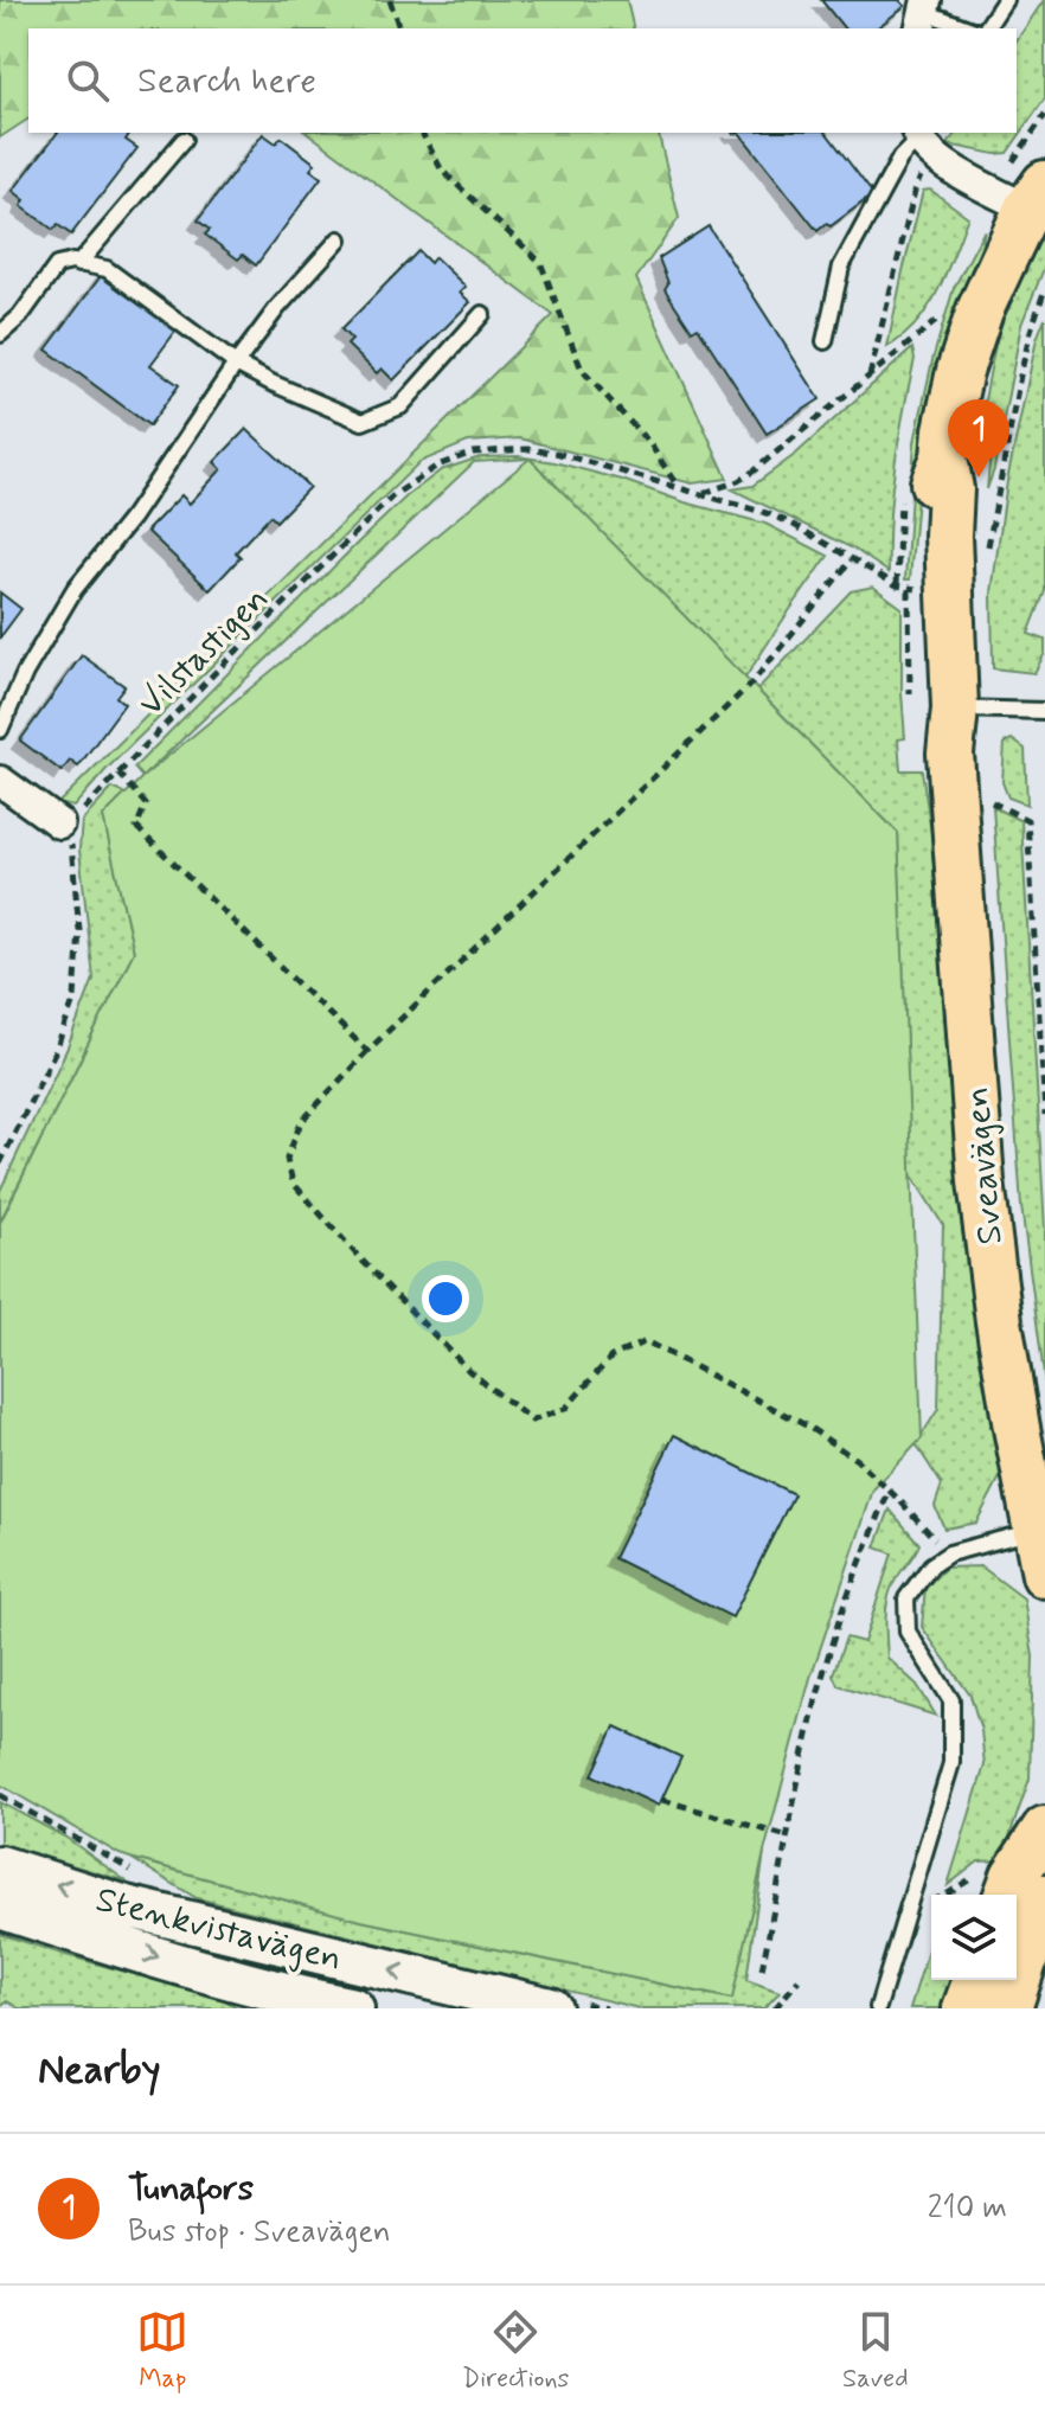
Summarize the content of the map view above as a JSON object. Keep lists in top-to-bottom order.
{
  "streets": {
    "main road": ["Sveavägen", "Stenkvistavägen"],
    "path": ["Vilstastigen"]
  },
  "page": {
    "search": "Search here",
    "pins": "1",
    "heading": "Nearby",
    "list": [
      {
        "mark": "1",
        "name": "Tunafors",
        "note": "Bus stop · Sveavägen",
        "value": "210 m"
      }
    ],
    "nav": ["Map", "Directions", "Saved"]
  }
}
